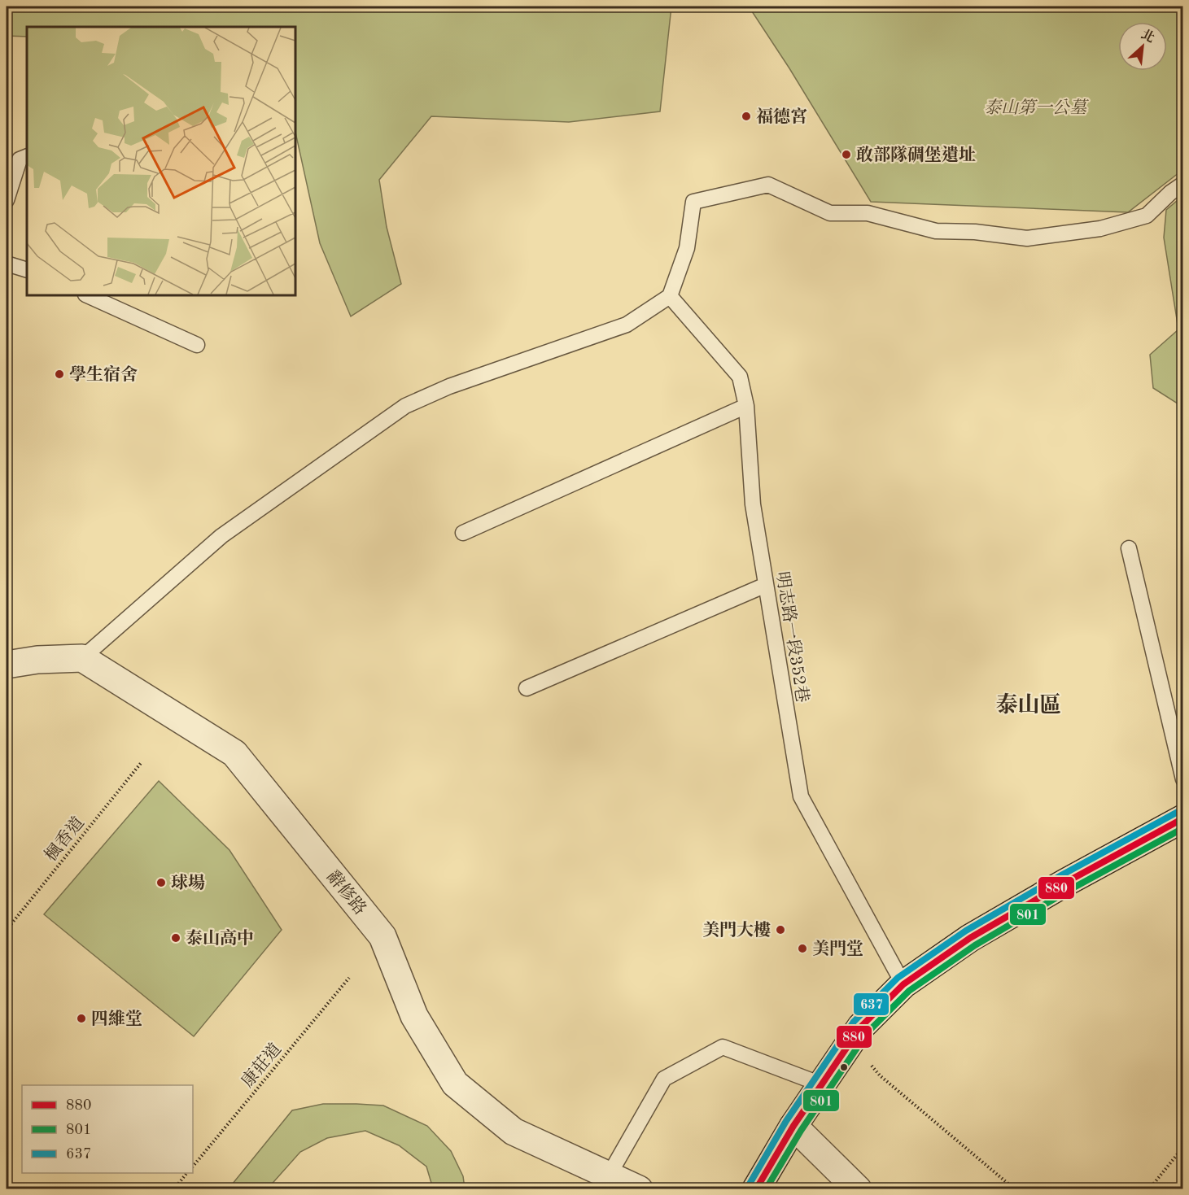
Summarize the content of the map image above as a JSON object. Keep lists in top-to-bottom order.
{
  "streets": {
    "street": ["辭修路"],
    "lane": ["明志路一段352巷"],
    "path": ["楓香道", "康莊道"]
  },
  "districts": ["泰山區"],
  "parks": ["泰山第一公墓"],
  "places": [
    "福德宮",
    "敢部隊碉堡遺址",
    "學生宿舍",
    "球場",
    "美門大樓",
    "泰山高中",
    "美門堂",
    "四維堂"
  ],
  "lines": ["transit line 637", "transit line 880", "transit line 801"],
  "legend": ["880", "801", "637"],
  "north": "top right"
}
